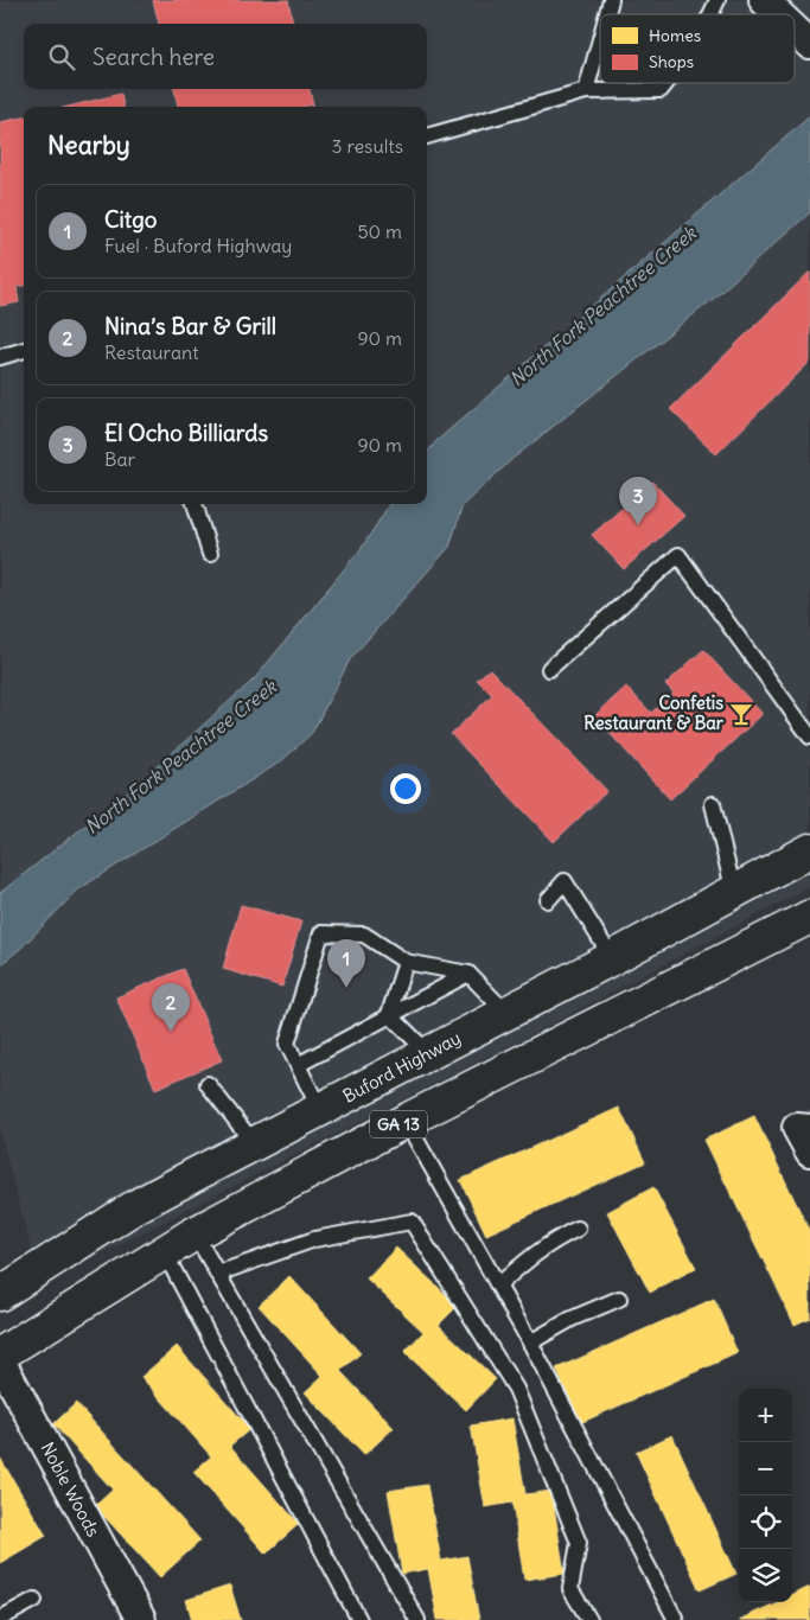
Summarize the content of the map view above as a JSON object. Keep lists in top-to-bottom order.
{
  "streets": {
    "main road": ["Buford Highway", "GA 13"],
    "street": ["Noble Woods"]
  },
  "water": ["North Fork Peachtree Creek"],
  "places": {
    "bar": ["Confetis Restaurant & Bar"]
  },
  "legend": ["Homes", "Shops"],
  "page": {
    "search": "Search here",
    "heading": ["Nearby", "3 results"],
    "list": [
      {
        "mark": "1",
        "name": "Citgo",
        "note": "Fuel · Buford Highway",
        "value": "50 m"
      },
      {
        "mark": "2",
        "name": "Nina’s Bar & Grill",
        "note": "Restaurant",
        "value": "90 m"
      },
      {
        "mark": "3",
        "name": "El Ocho Billiards",
        "note": "Bar",
        "value": "90 m"
      }
    ],
    "pins": ["3", "1", "2"],
    "map_buttons": ["+", "−"]
  }
}
